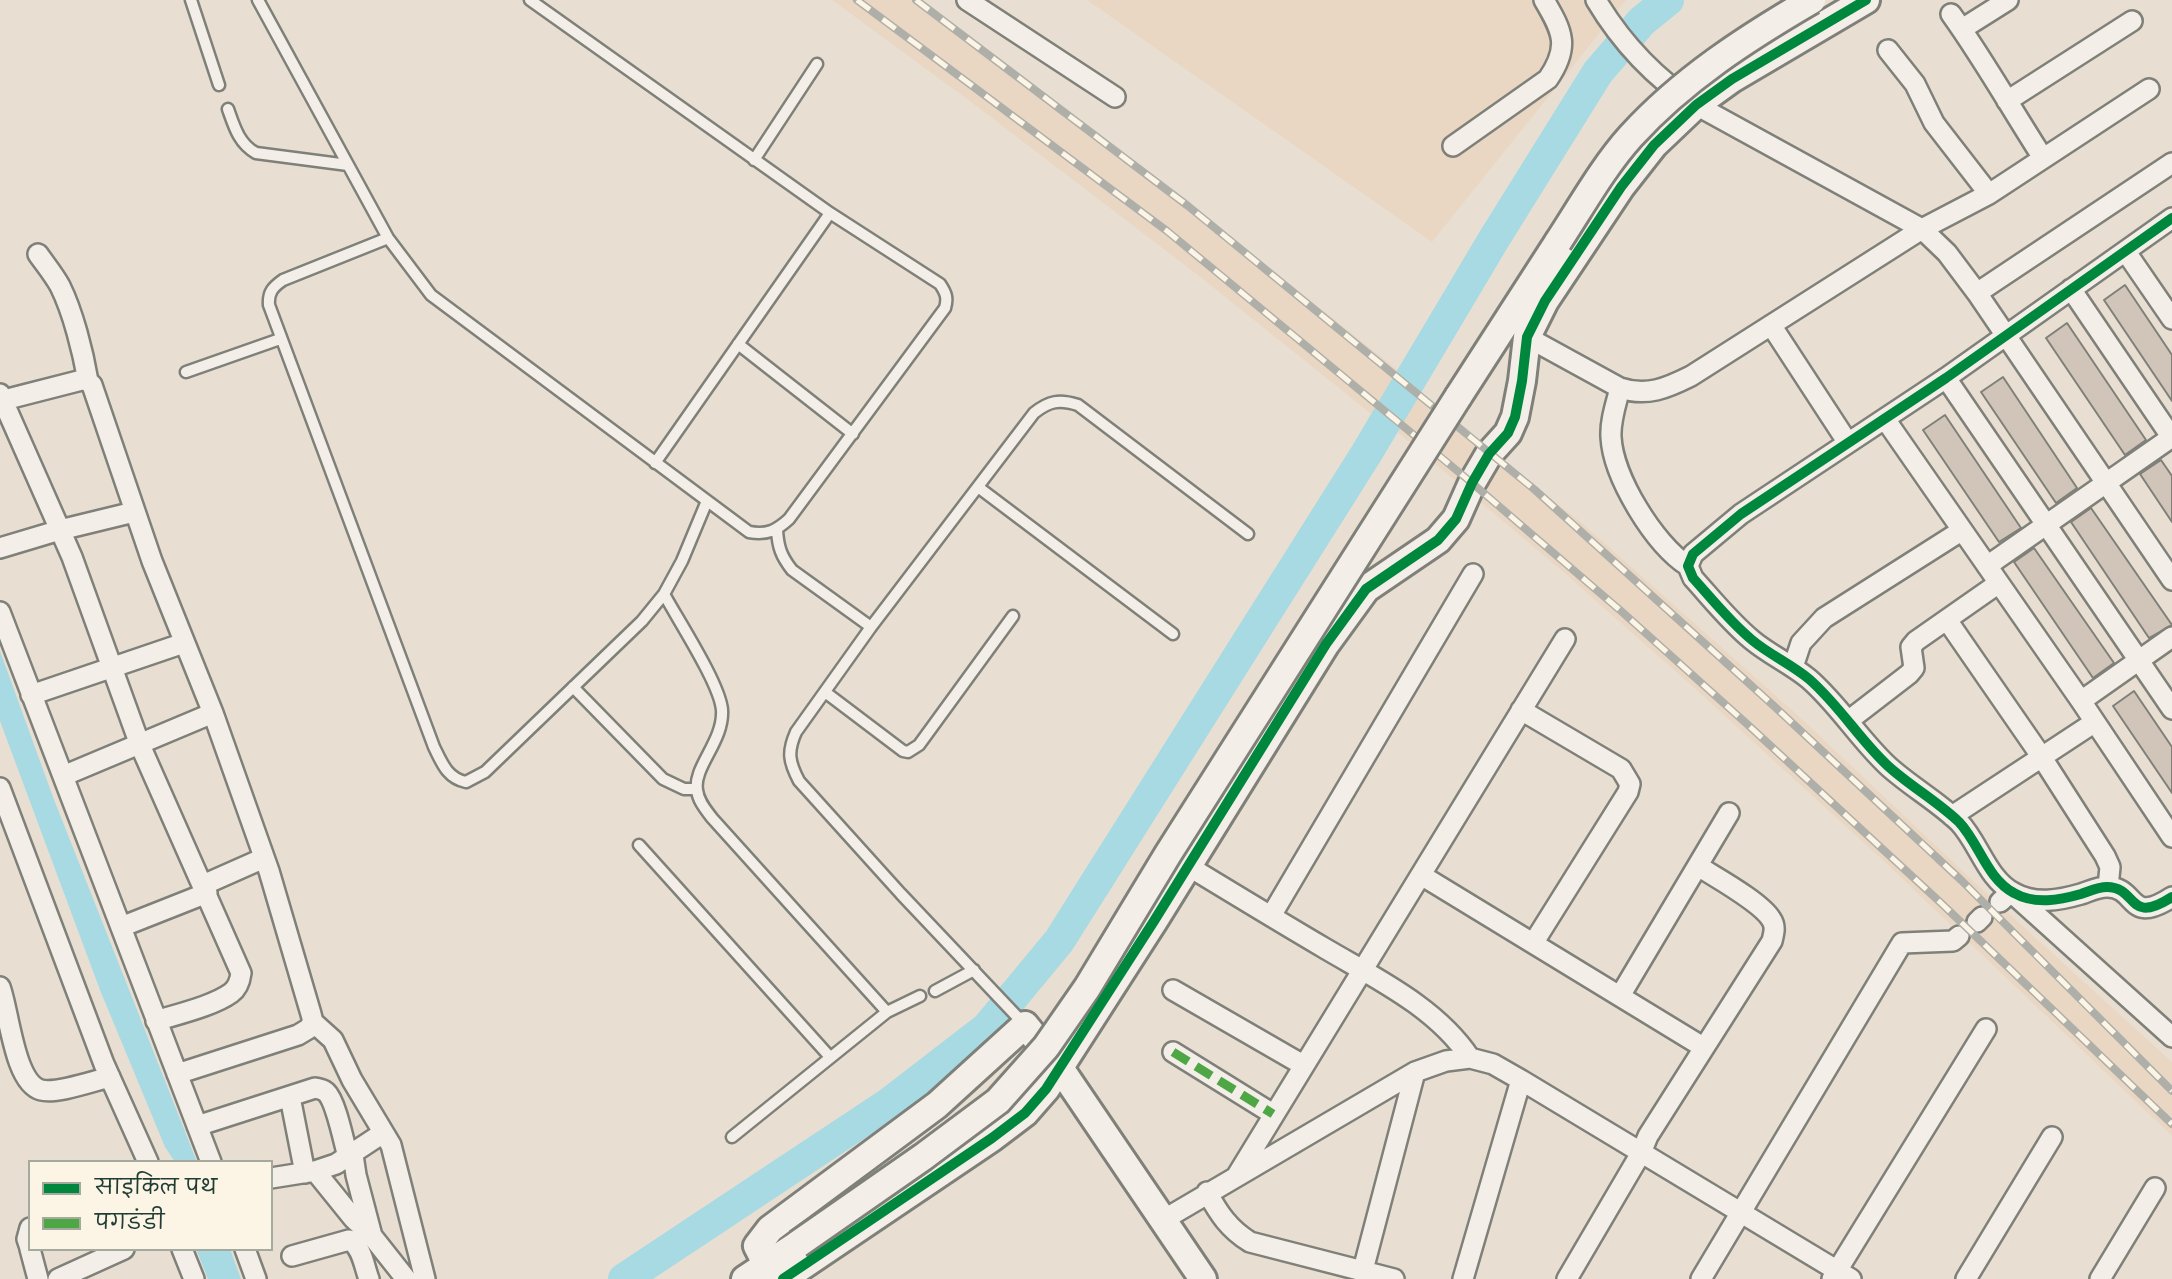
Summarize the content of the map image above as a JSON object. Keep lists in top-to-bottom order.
{
  "legend": ["साइकिल पथ", "पगडंडी"]
}
